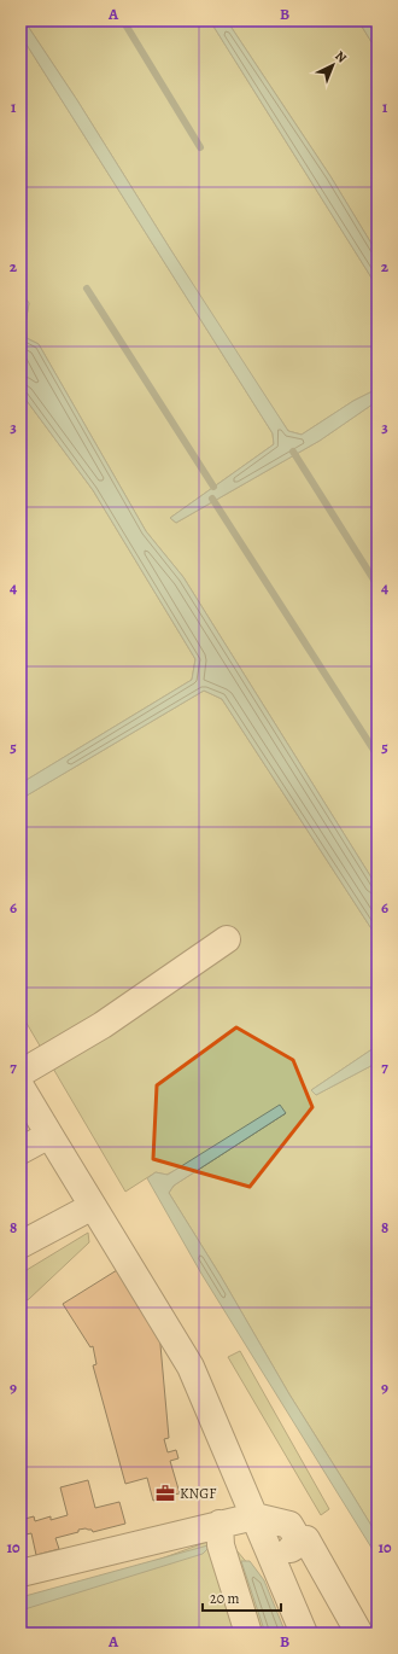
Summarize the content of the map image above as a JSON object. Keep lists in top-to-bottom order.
{
  "places": {
    "office": ["KNGF"]
  },
  "scale_bar": "20 m",
  "north": "top right",
  "grid": {
    "columns": ["A", "B"],
    "rows": [
      "1",
      "2",
      "3",
      "4",
      "5",
      "6",
      "7",
      "8",
      "9",
      "10"
    ]
  }
}
